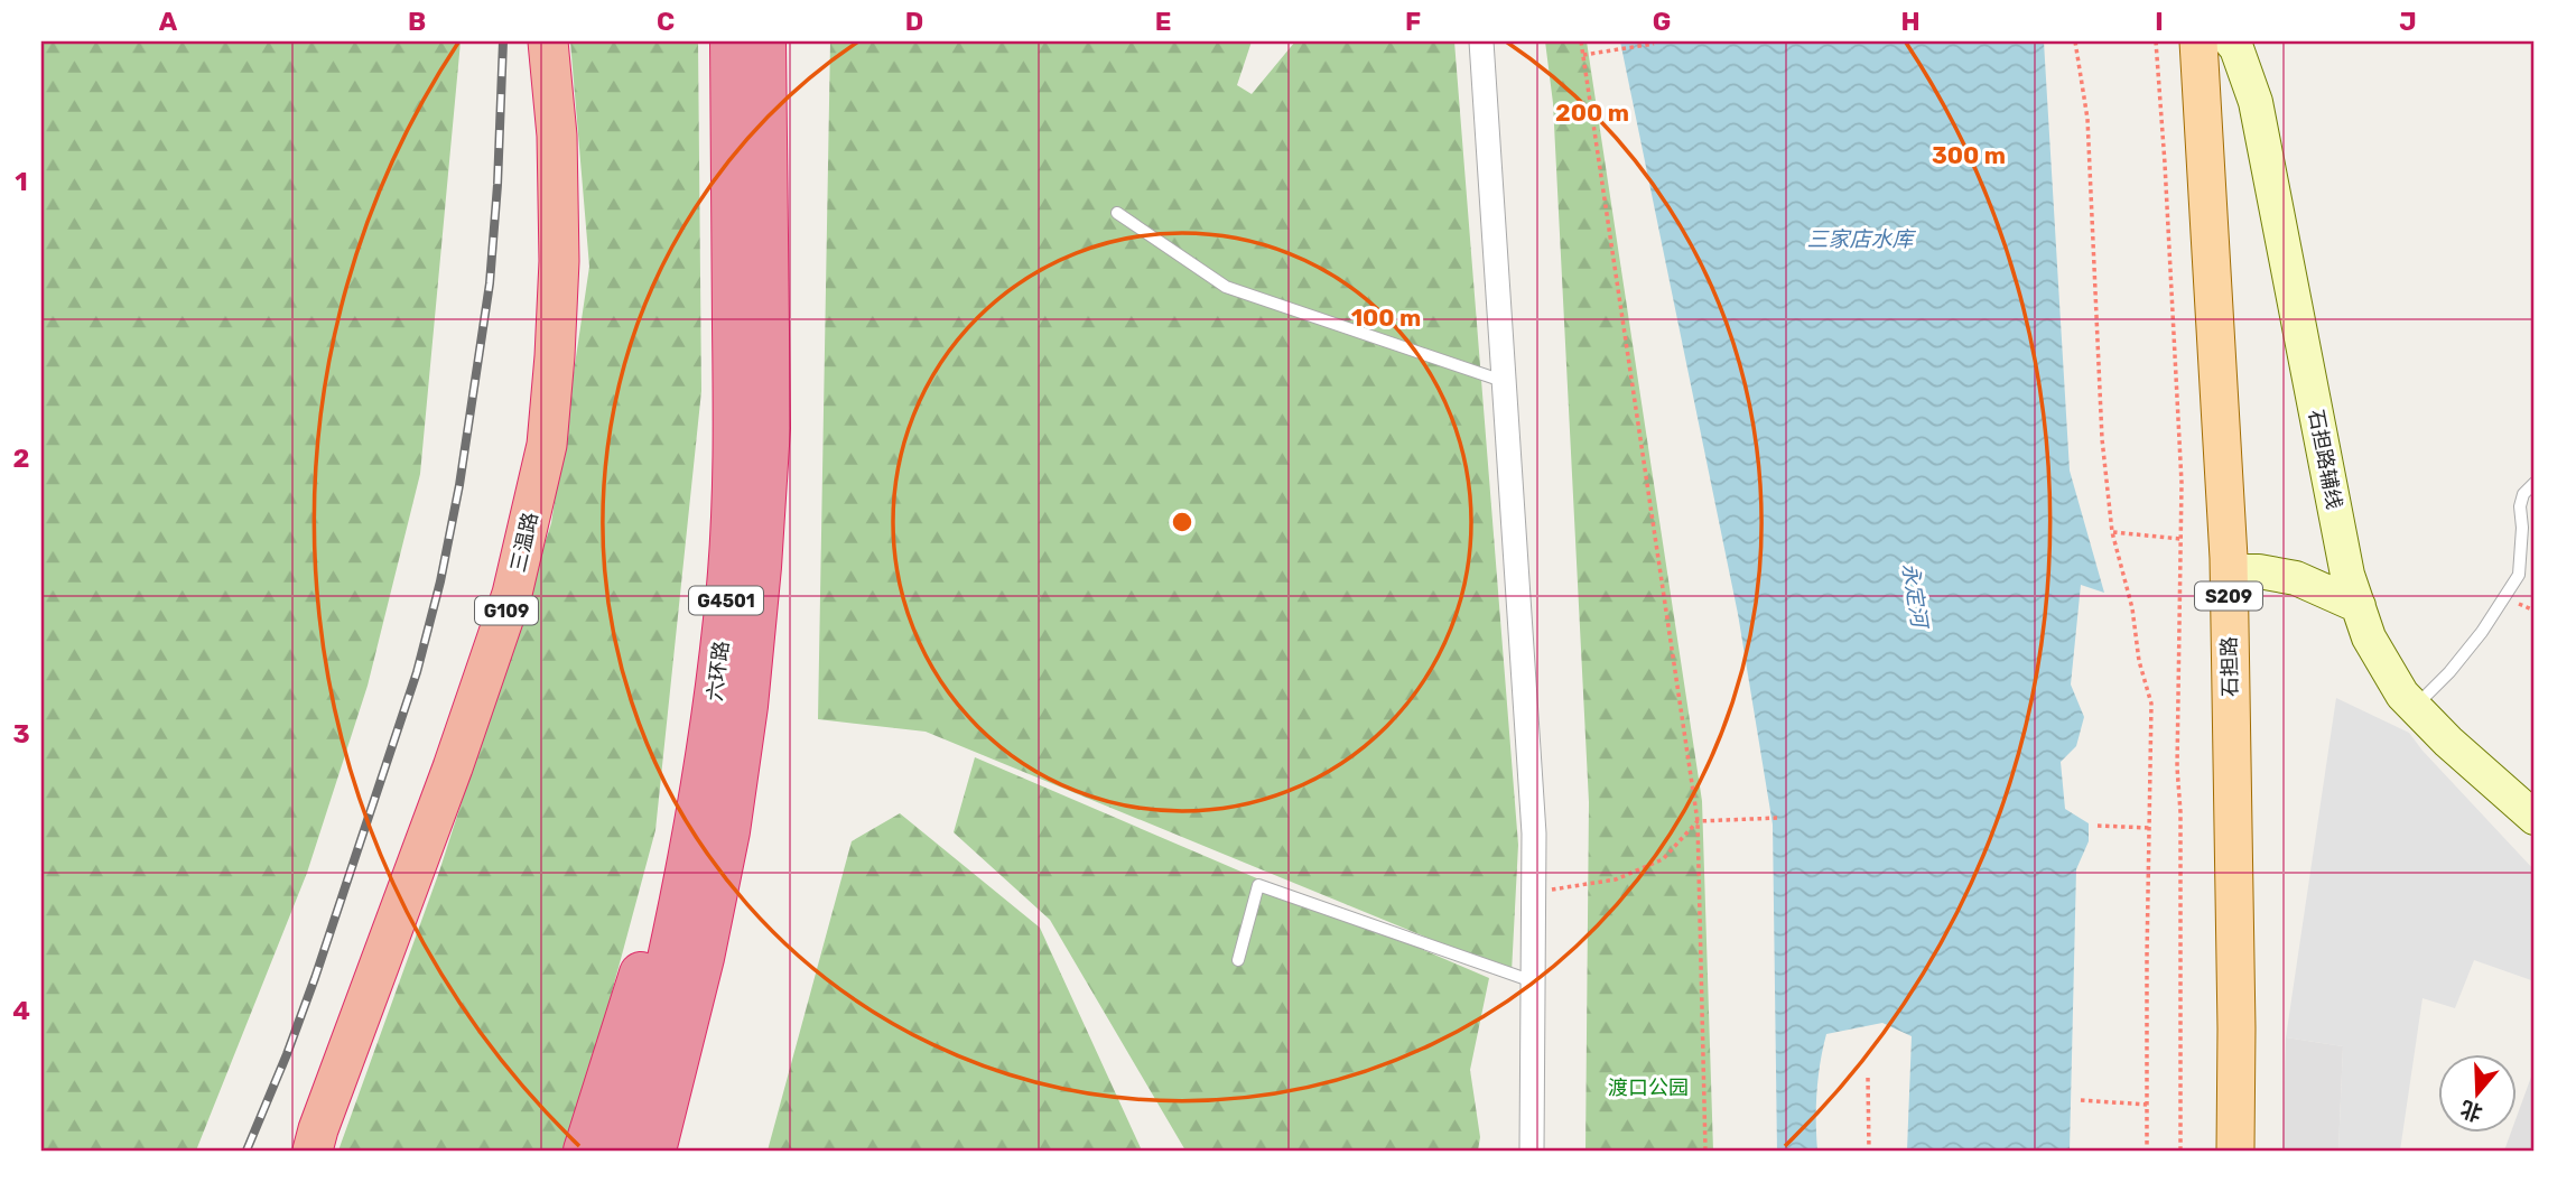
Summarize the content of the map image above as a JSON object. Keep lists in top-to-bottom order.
{
  "streets": {
    "highway": [
      "三温路",
      "G4501",
      "G109",
      "六环路"
    ],
    "main road": ["石担路辅线", "S209", "石担路"]
  },
  "water": ["三家店水库", "永定河"],
  "parks": ["渡口公园"],
  "north": "bottom",
  "grid": {
    "columns": [
      "A",
      "B",
      "C",
      "D",
      "E",
      "F",
      "G",
      "H",
      "I",
      "J"
    ],
    "rows": [
      "1",
      "2",
      "3",
      "4"
    ]
  },
  "rings": ["200 m", "300 m", "100 m"]
}
